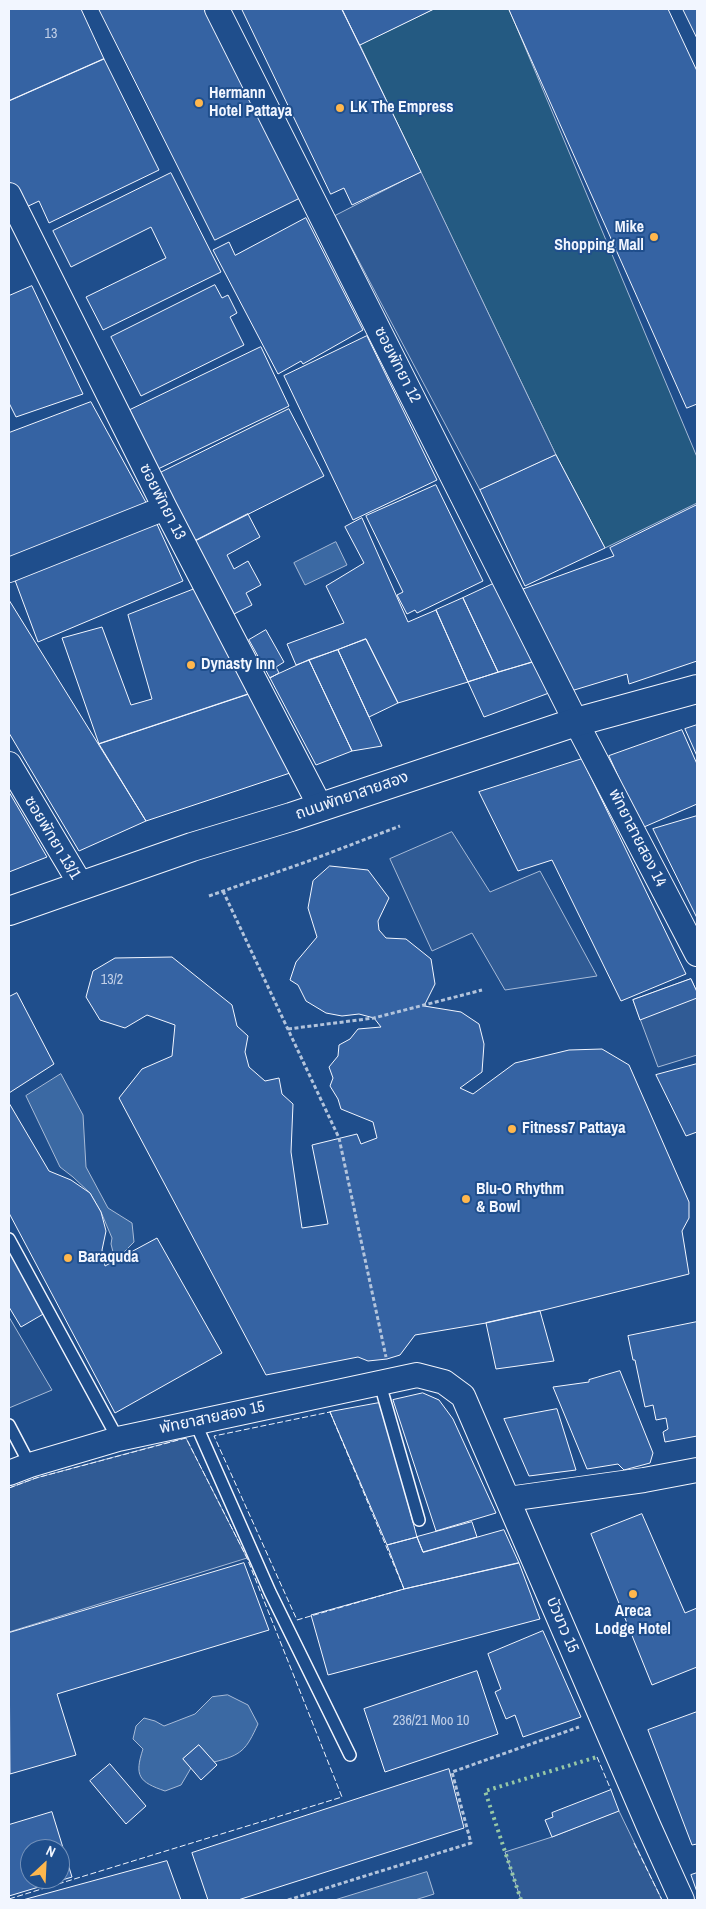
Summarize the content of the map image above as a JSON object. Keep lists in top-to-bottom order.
{
  "streets": {
    "main road": ["ถนนพัทยาสายสอง"],
    "street": [
      "ซอยพัทยา 12",
      "ซอยพัทยา 13",
      "ซอยพัทยา 13/1",
      "พัทยาสายสอง 14",
      "พัทยาสายสอง 15",
      "บัวขาว 15"
    ]
  },
  "crossings": [
    ["ซอยพัทยา 12", "ถนนพัทยาสายสอง"],
    ["ซอยพัทยา 12", "พัทยาสายสอง 14"],
    ["ซอยพัทยา 13", "ถนนพัทยาสายสอง"],
    ["ถนนพัทยาสายสอง", "ซอยพัทยา 13/1"],
    ["ถนนพัทยาสายสอง", "พัทยาสายสอง 14"],
    ["พัทยาสายสอง 15", "บัวขาว 15"]
  ],
  "places": [
    "Hermann Hotel Pattaya",
    "LK The Empress",
    "Mike Shopping Mall",
    "Dynasty Inn",
    "Fitness7 Pattaya",
    "Blu-O Rhythm & Bowl",
    "Baraquda",
    "Areca Lodge Hotel"
  ],
  "house_numbers": ["13", "13/2", "236/21 Moo 10"],
  "north": "top right"
}
